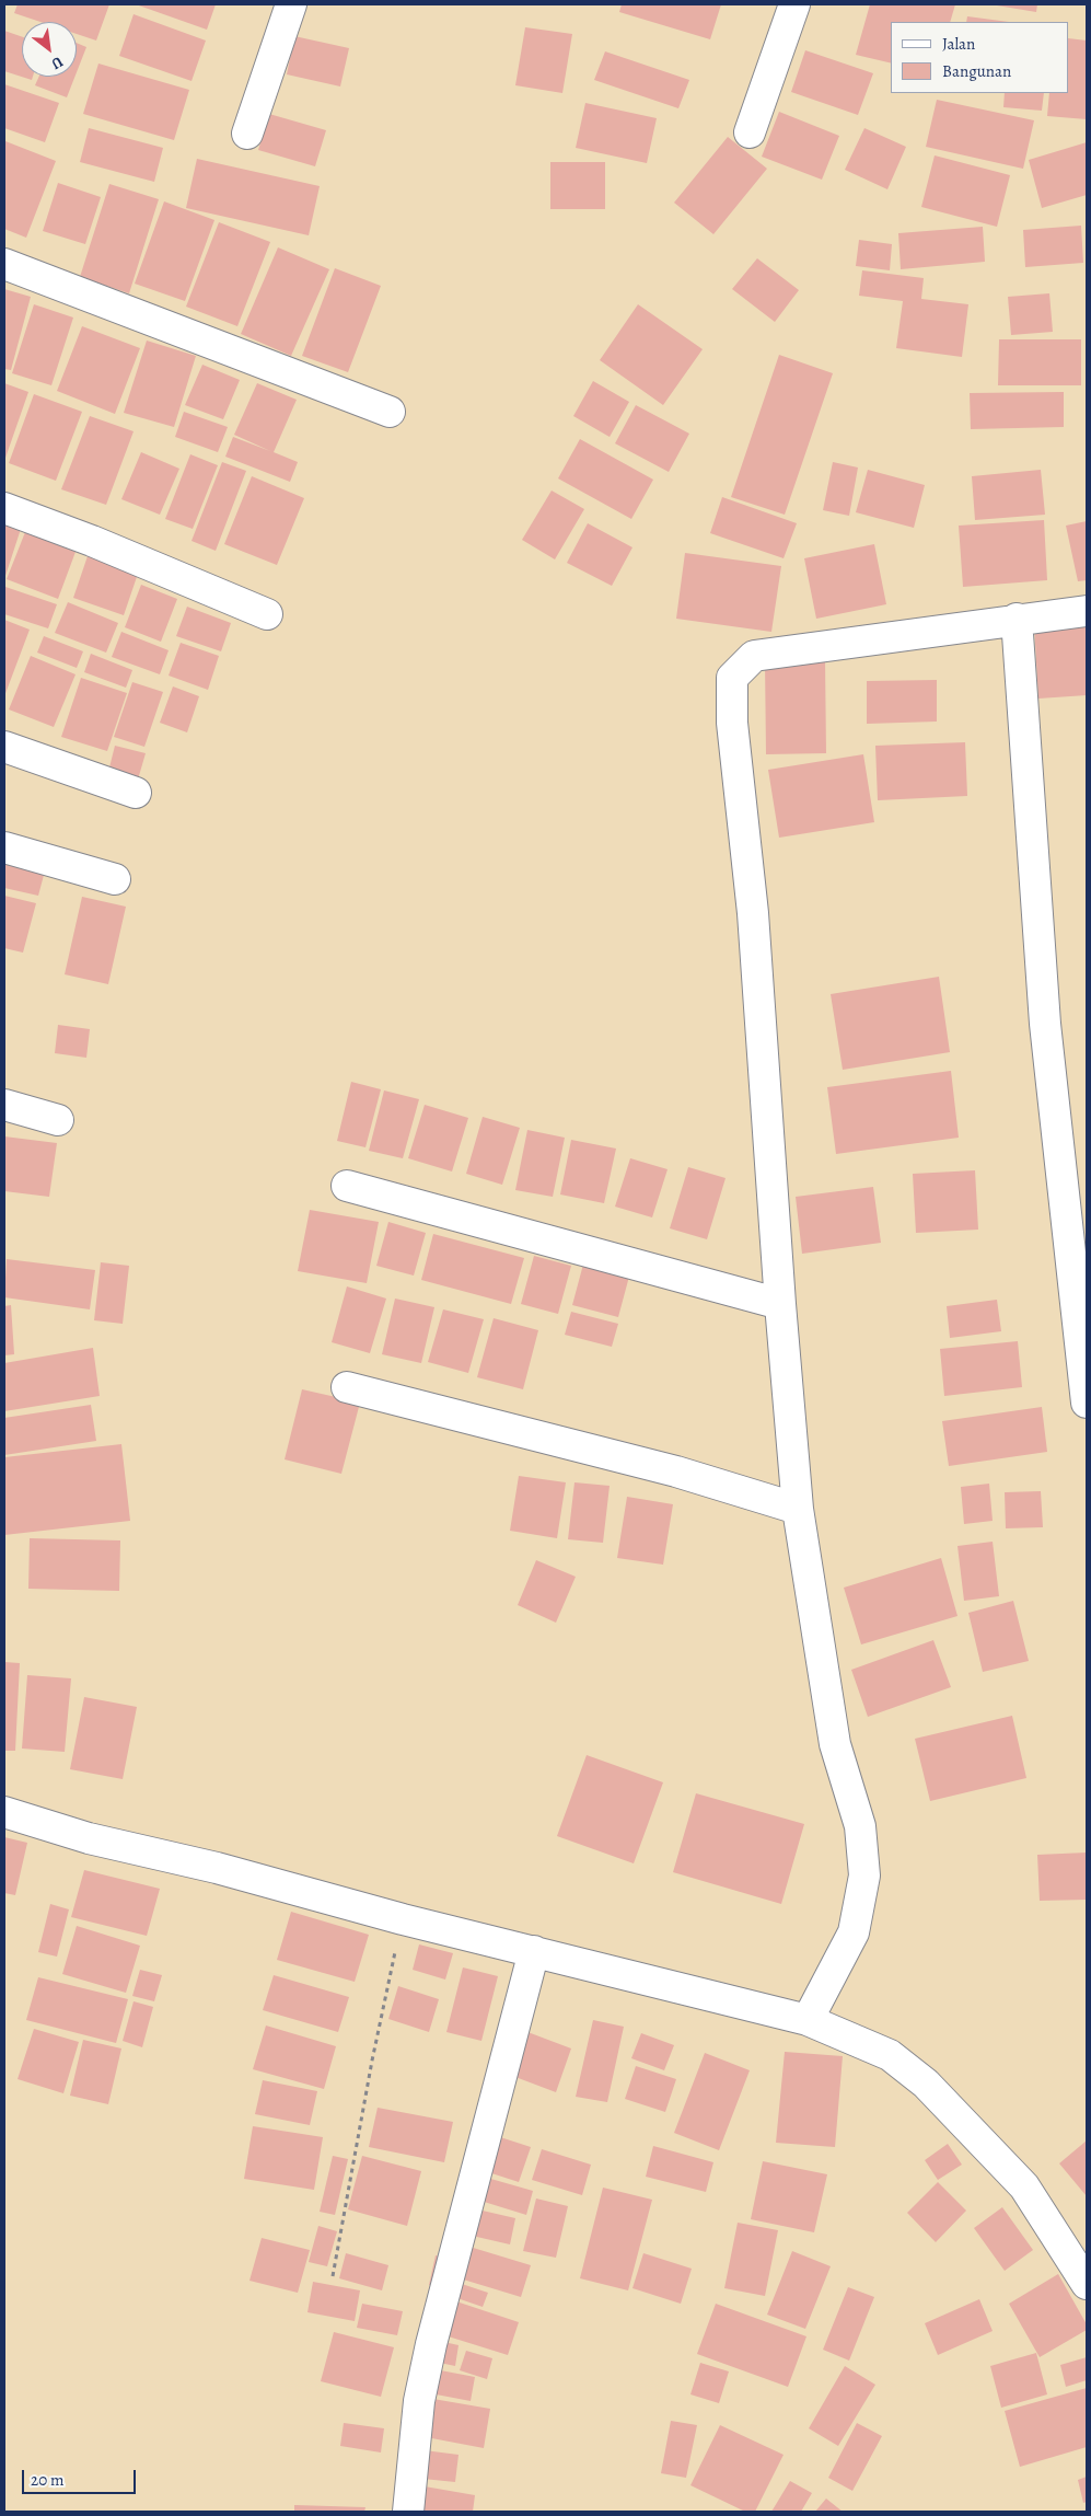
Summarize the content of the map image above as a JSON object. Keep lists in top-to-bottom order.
{
  "legend": ["Jalan", "Bangunan"],
  "scale_bar": "20 m",
  "north": "bottom right"
}
